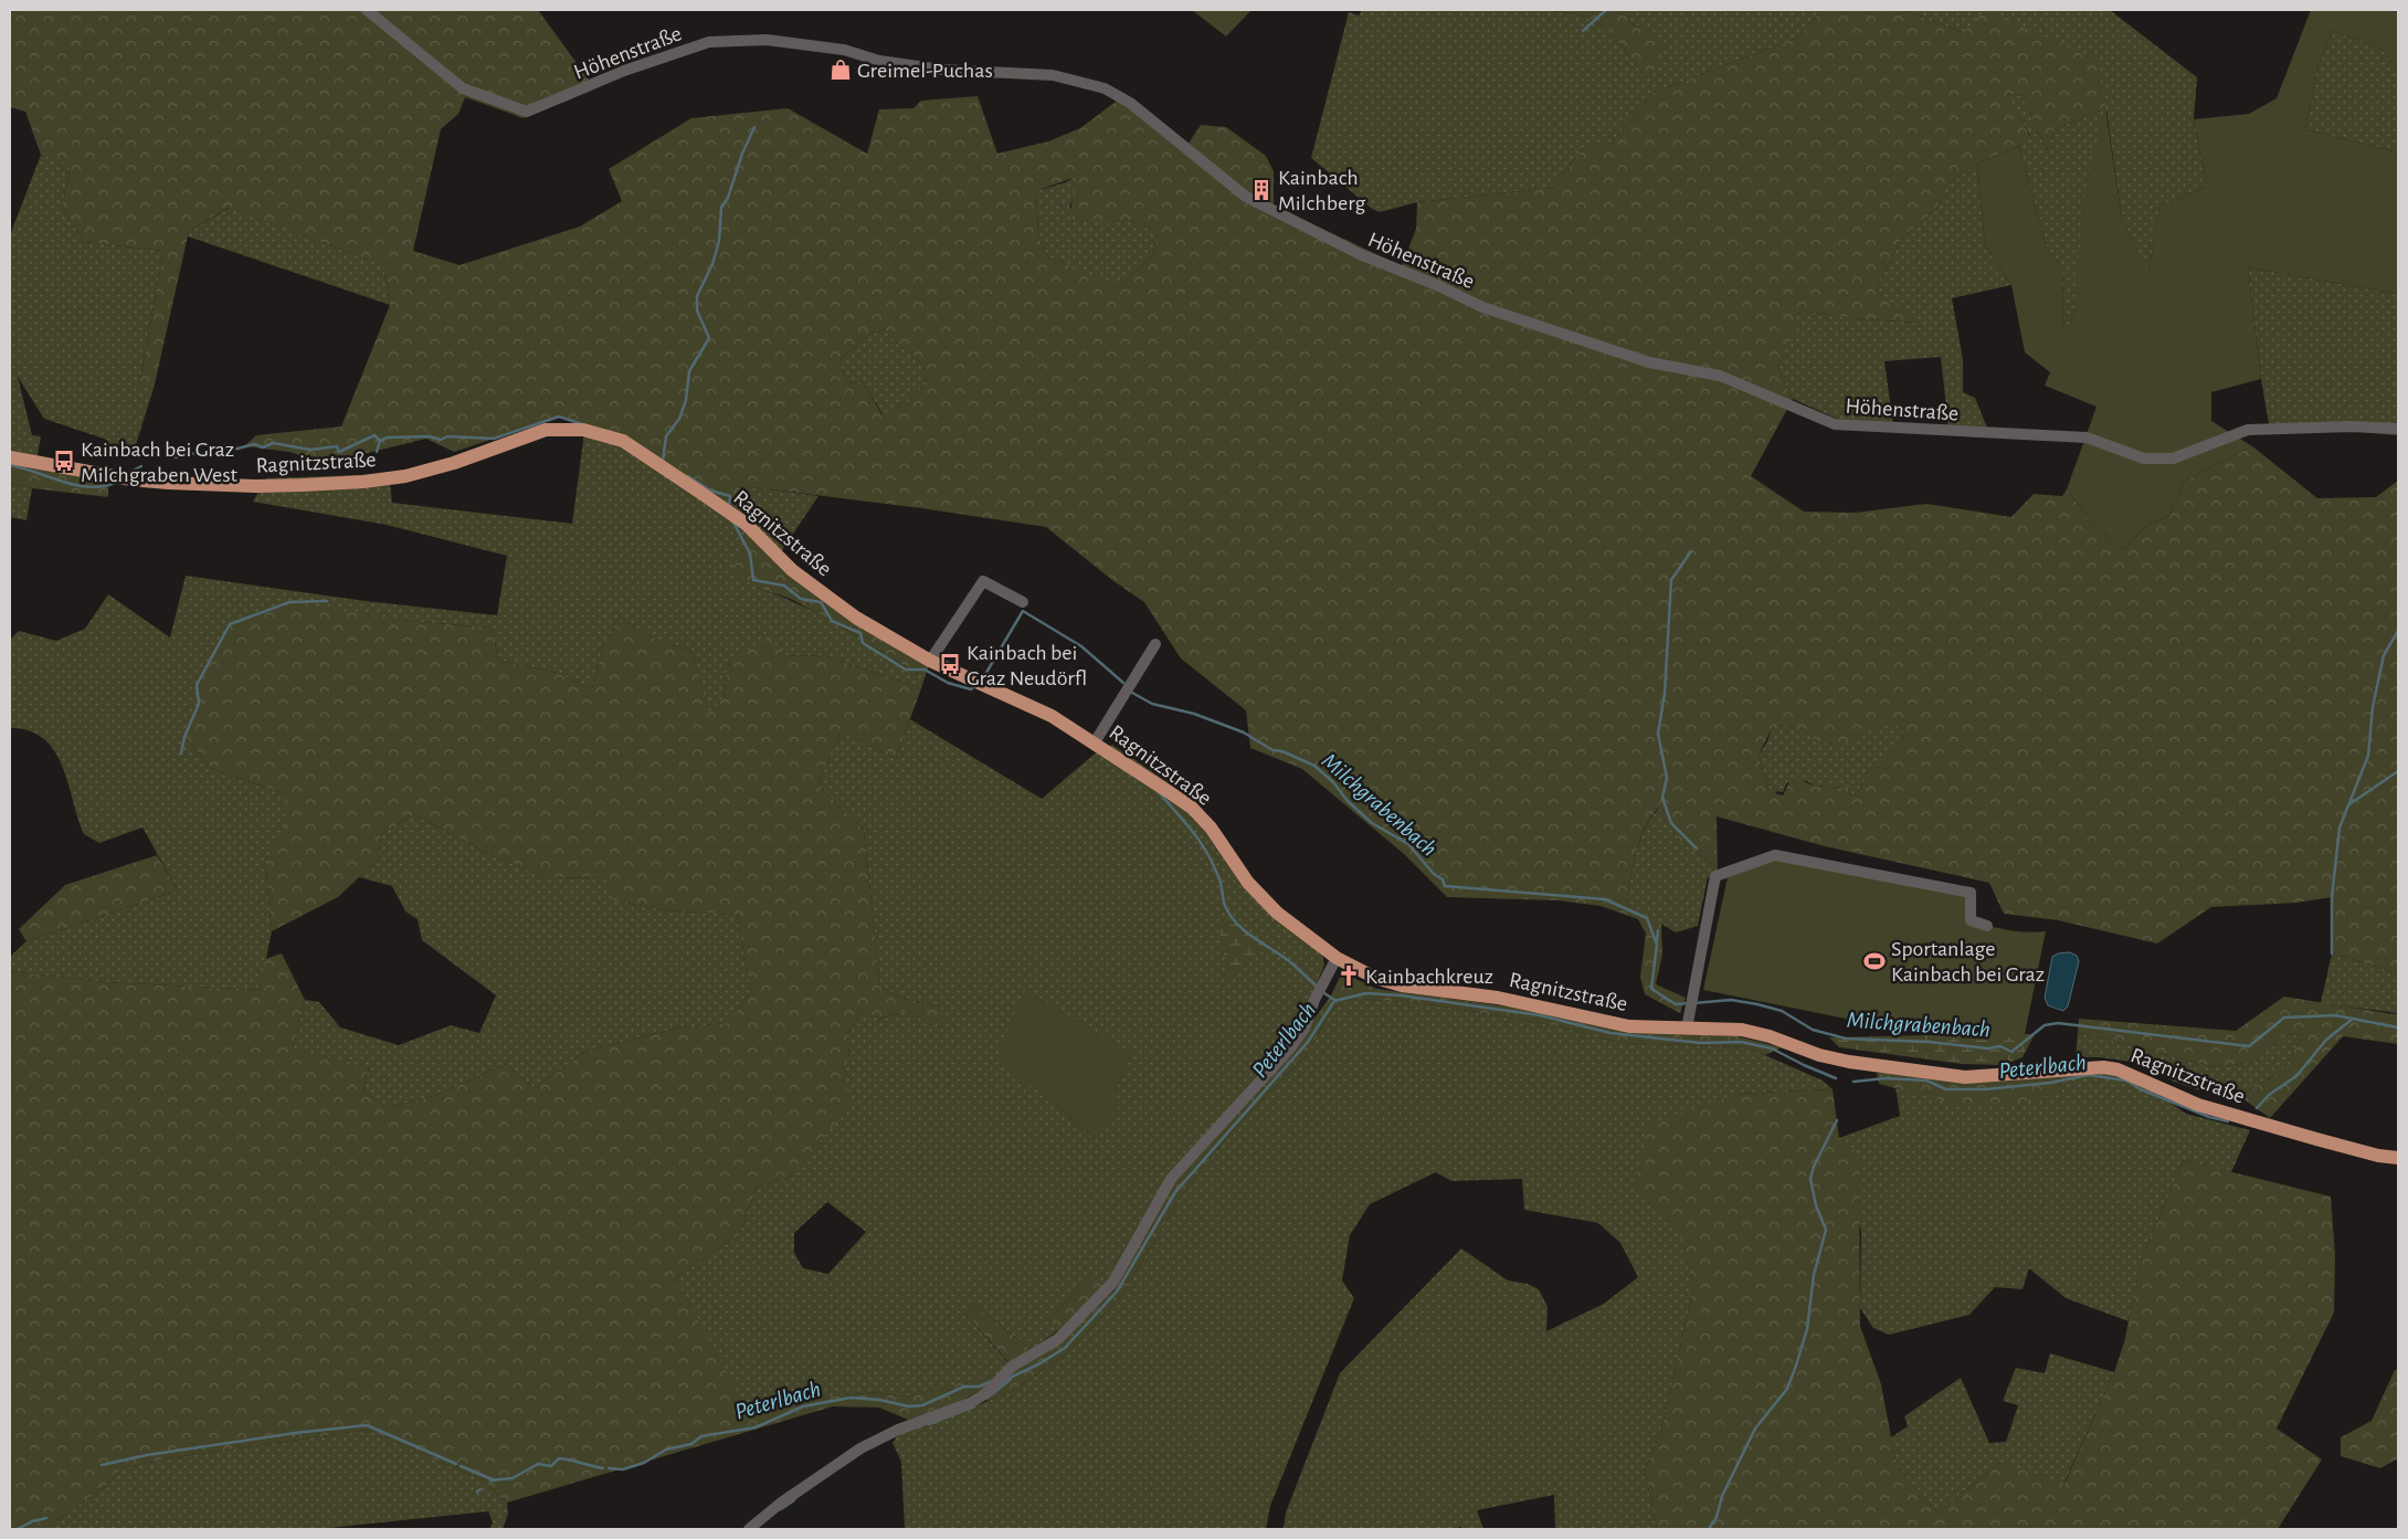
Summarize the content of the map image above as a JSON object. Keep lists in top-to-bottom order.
{
  "streets": {
    "main road": ["Ragnitzstraße"],
    "street": ["Höhenstraße"]
  },
  "water": ["Milchgrabenbach", "Peterlbach"],
  "places": {
    "shop": ["Greimel-Puchas"],
    "building": ["Kainbach Milchberg"],
    "bus stop": ["Kainbach bei Graz Milchgraben West", "Kainbach bei Graz Neudörfl"],
    "sports": ["Sportanlage Kainbach bei Graz"],
    "church": ["Kainbachkreuz"]
  }
}
